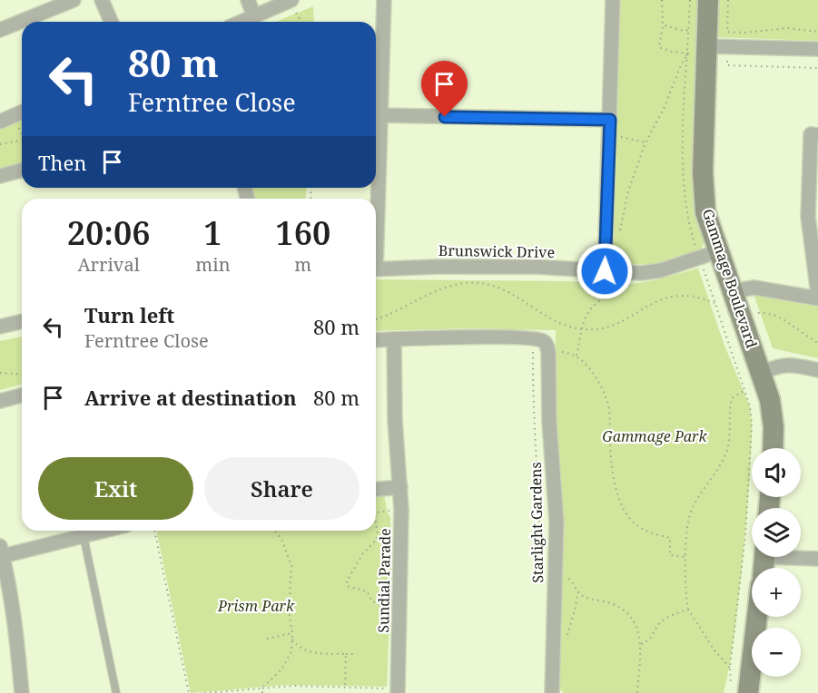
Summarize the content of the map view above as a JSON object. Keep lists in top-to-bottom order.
{
  "streets": {
    "street": [
      "Brunswick Drive",
      "Gammage Boulevard",
      "Starlight Gardens",
      "Sundial Parade"
    ]
  },
  "crossings": [
    ["Brunswick Drive", "Gammage Boulevard"]
  ],
  "parks": ["Gammage Park", "Prism Park"],
  "page": {
    "turn": ["80 m", "Ferntree Close"],
    "then": "Then",
    "eta": [
      "20:06",
      "Arrival",
      "1",
      "min",
      "160",
      "m"
    ],
    "list": [
      {
        "name": "Turn left",
        "note": "Ferntree Close",
        "value": "80 m"
      },
      {
        "name": "Arrive at destination",
        "value": "80 m"
      }
    ],
    "buttons": ["Exit", "Share"],
    "map_buttons": ["+", "−"]
  }
}
